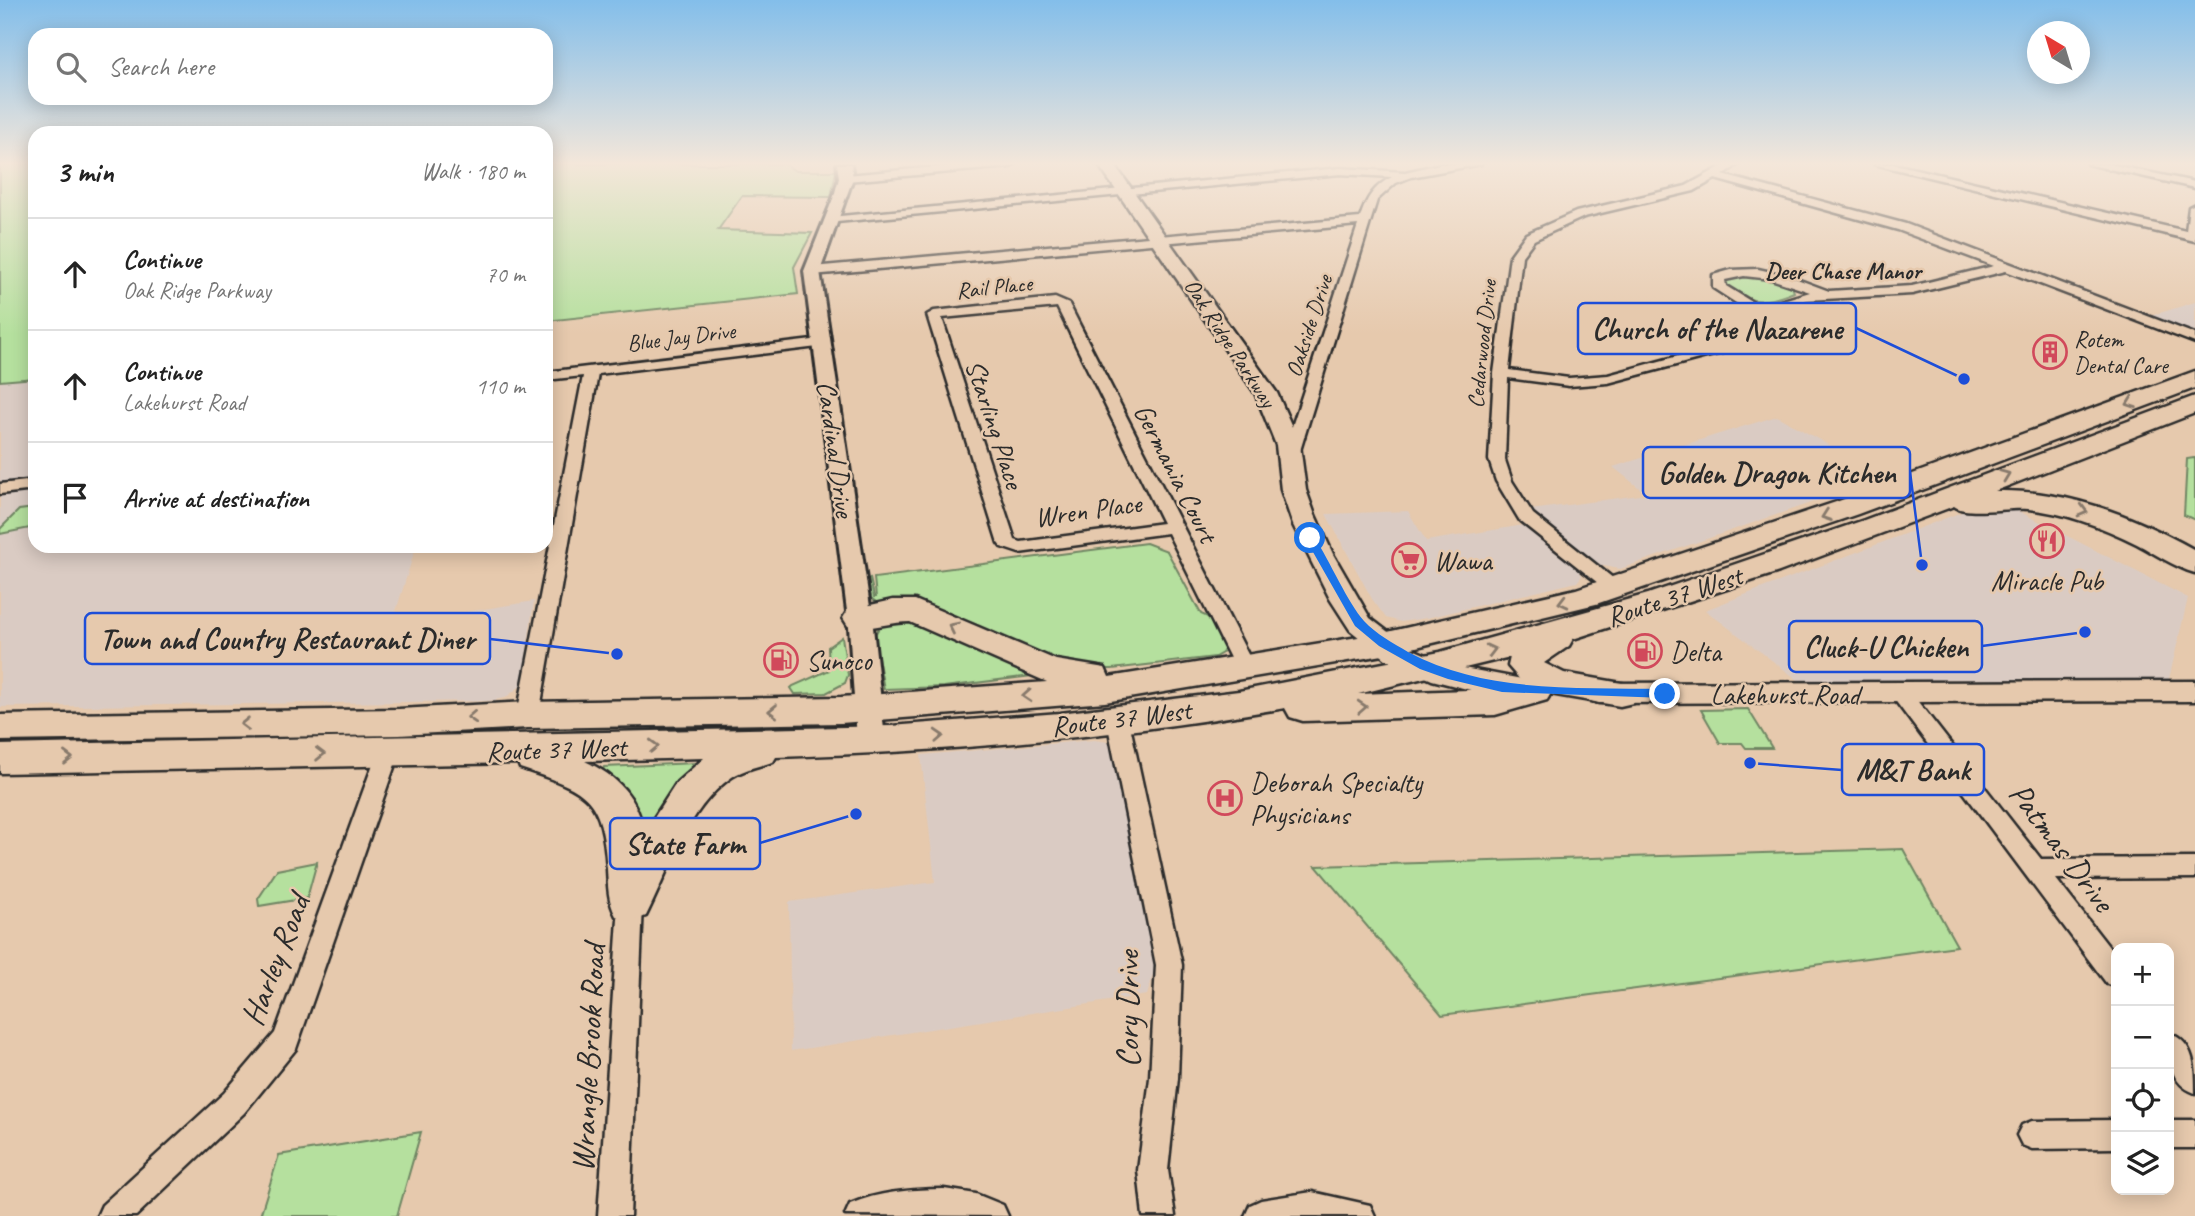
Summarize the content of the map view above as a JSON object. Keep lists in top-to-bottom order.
{
  "streets": {
    "highway": ["Route 37 West"],
    "main road": ["Oak Ridge Parkway", "Lakehurst Road"],
    "street": [
      "Rail Place",
      "Oakside Drive",
      "Blue Jay Drive",
      "Cedarwood Drive",
      "Starling Place",
      "Cardinal Drive",
      "Germania Court",
      "Wren Place",
      "Patmas Drive",
      "Harley Road",
      "Cory Drive",
      "Wrangle Brook Road"
    ]
  },
  "crossings": [
    ["Rail Place", "Starling Place"],
    ["Rail Place", "Germania Court"],
    ["Oakside Drive", "Oak Ridge Parkway"],
    ["Blue Jay Drive", "Cardinal Drive"],
    ["Oak Ridge Parkway", "Route 37 West"],
    ["Oak Ridge Parkway", "Lakehurst Road"],
    ["Cedarwood Drive", "Route 37 West"],
    ["Starling Place", "Wren Place"],
    ["Cardinal Drive", "Route 37 West"],
    ["Germania Court", "Wren Place"],
    ["Germania Court", "Route 37 West"],
    ["Route 37 West", "Lakehurst Road"],
    ["Route 37 West", "Harley Road"],
    ["Route 37 West", "Cory Drive"],
    ["Lakehurst Road", "Patmas Drive"]
  ],
  "districts": ["Deer Chase Manor"],
  "places": {
    "building": ["Rotem Dental Care"],
    "other": [
      "Church of the Nazarene",
      "Golden Dragon Kitchen",
      "Cluck-U Chicken",
      "Town and Country Restaurant Diner",
      "M&T Bank",
      "State Farm"
    ],
    "restaurant": ["Miracle Pub"],
    "supermarket": ["Wawa"],
    "fuel station": ["Delta", "Sunoco"],
    "hospital": ["Deborah Specialty Physicians"]
  },
  "north": "top left",
  "page": {
    "search": "Search here",
    "heading": ["3 min", "Walk · 180 m"],
    "list": [
      ["Continue", "Oak Ridge Parkway", "70 m"],
      ["Continue", "Lakehurst Road", "110 m"],
      "Arrive at destination"
    ],
    "map_buttons": ["+", "−"]
  }
}
